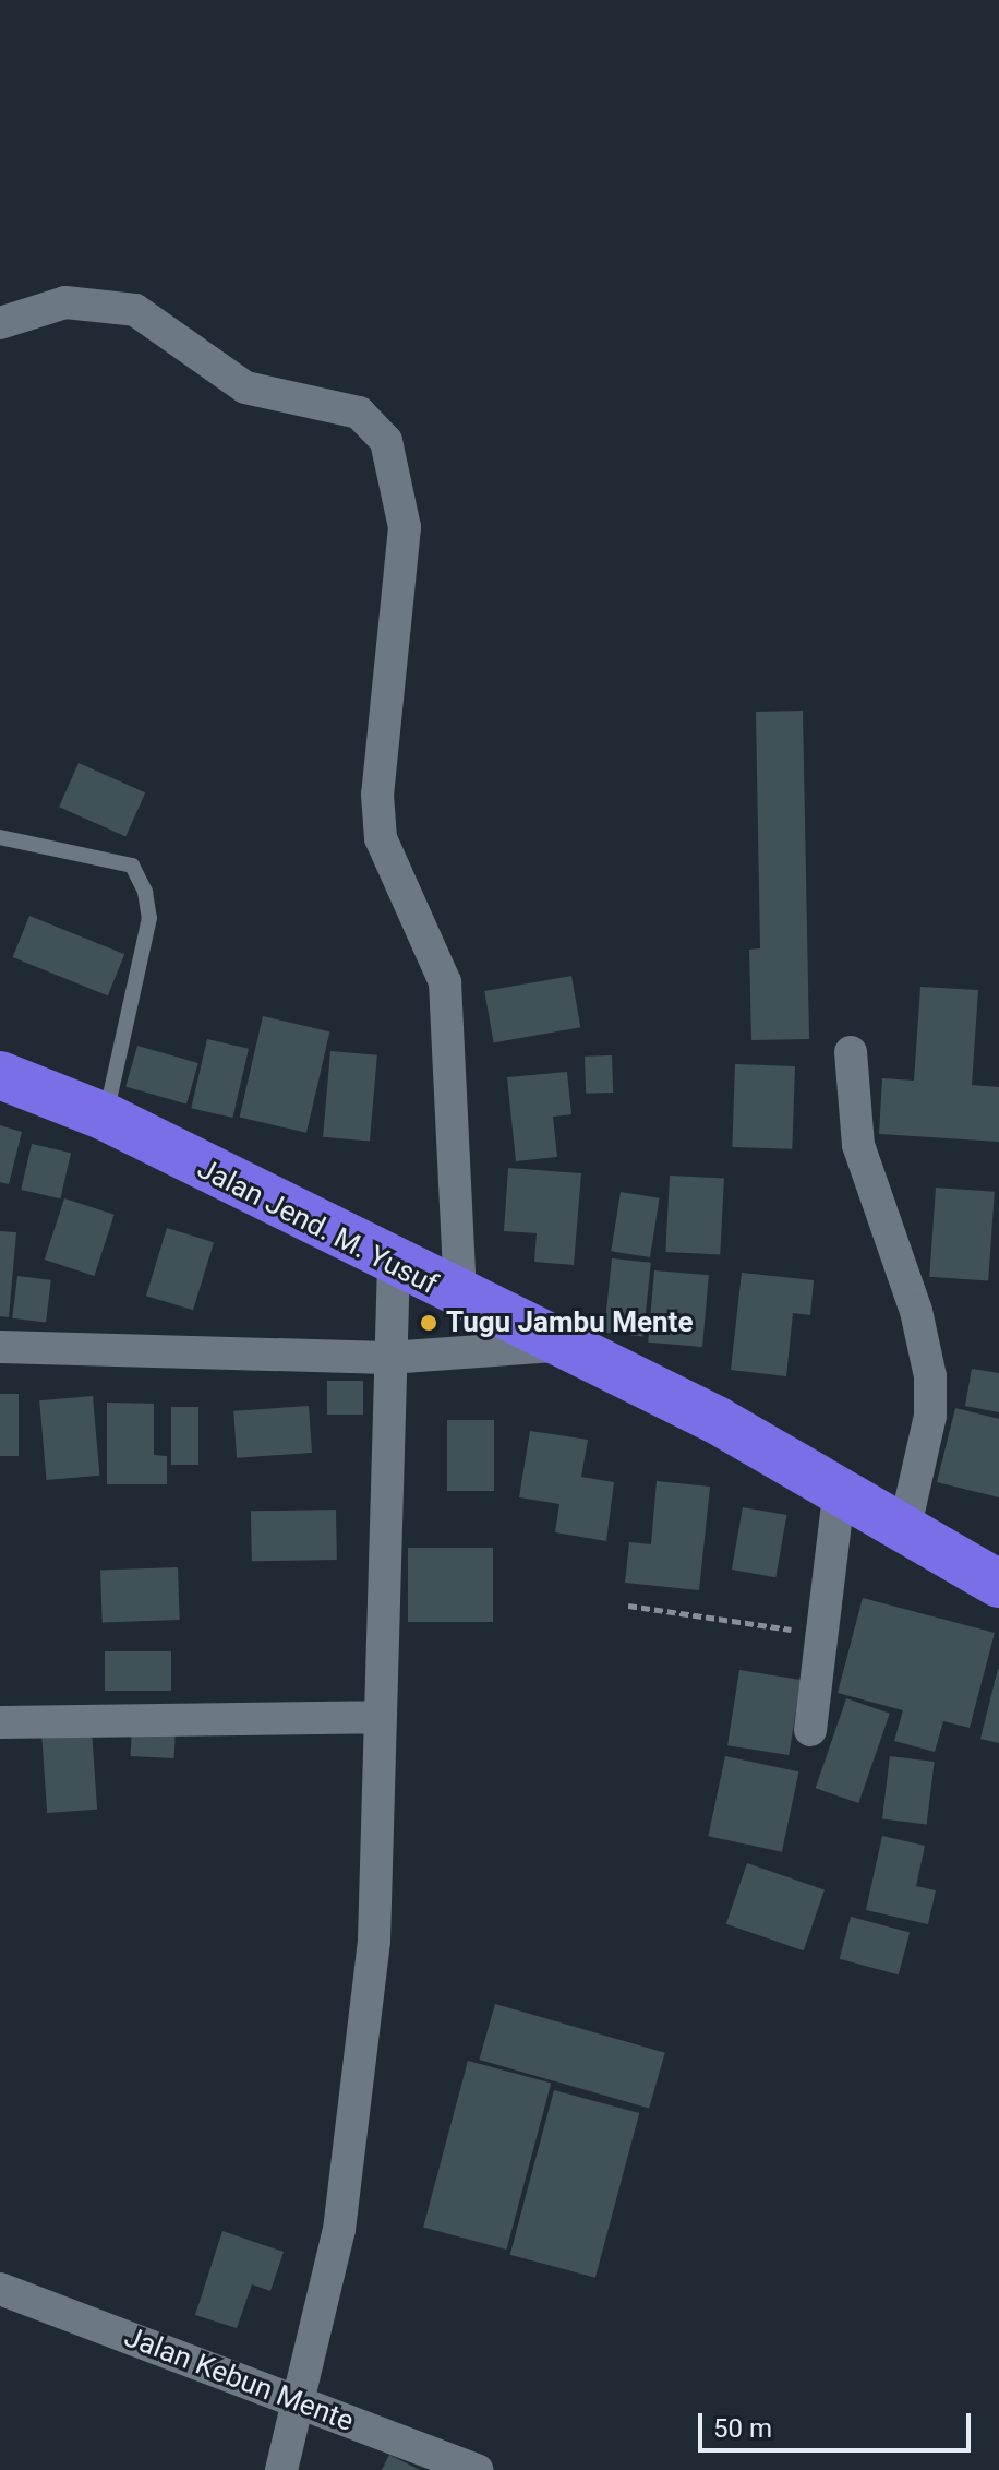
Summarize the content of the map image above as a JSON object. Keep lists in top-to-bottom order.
{
  "streets": {
    "highway": ["Jalan Jend. M. Yusuf"],
    "street": ["Jalan Kebun Mente"]
  },
  "places": ["Tugu Jambu Mente"],
  "scale_bar": "50 m"
}
